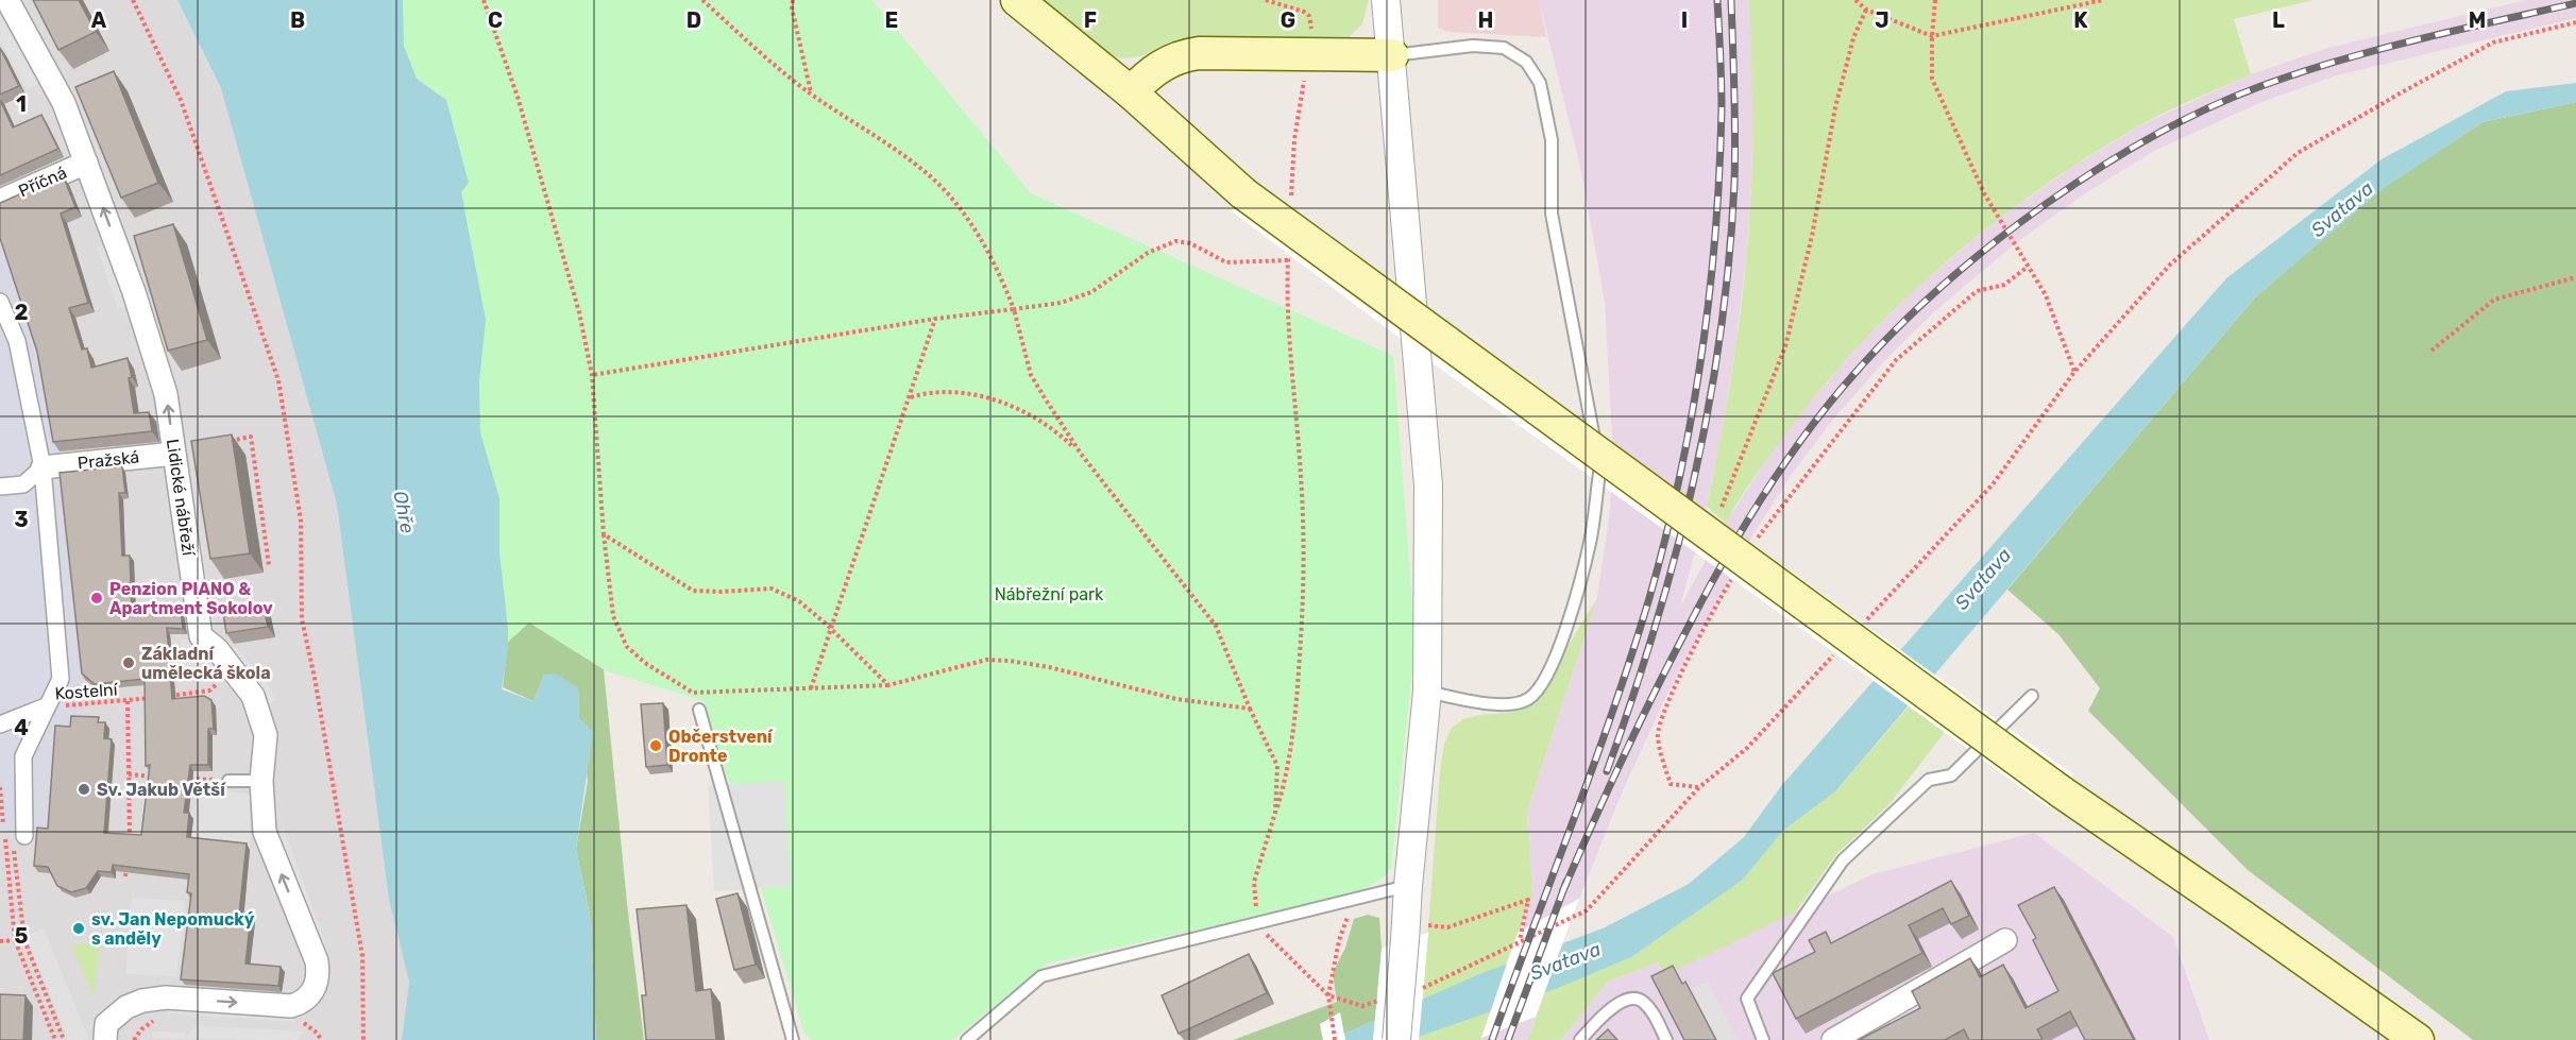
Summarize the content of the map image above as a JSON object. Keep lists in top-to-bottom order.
{
  "streets": {
    "street": ["Příčná", "Pražská", "Lidické nábřeží"],
    "path": ["Kostelní"]
  },
  "crossings": [
    ["Příčná", "Lidické nábřeží"],
    ["Pražská", "Lidické nábřeží"],
    ["Lidické nábřeží", "Kostelní"]
  ],
  "water": ["Svatava", "Ohře"],
  "parks": ["Nábřežní park"],
  "places": [
    "Penzion PIANO & Apartment Sokolov",
    "Základní umělecká škola",
    "Občerstvení Dronte",
    "Sv. Jakub Větší",
    "sv. Jan Nepomucký s anděly"
  ],
  "grid": {
    "columns": [
      "A",
      "B",
      "C",
      "D",
      "E",
      "F",
      "G",
      "H",
      "I",
      "J",
      "K",
      "L",
      "M"
    ],
    "rows": [
      "1",
      "2",
      "3",
      "4",
      "5"
    ]
  }
}
